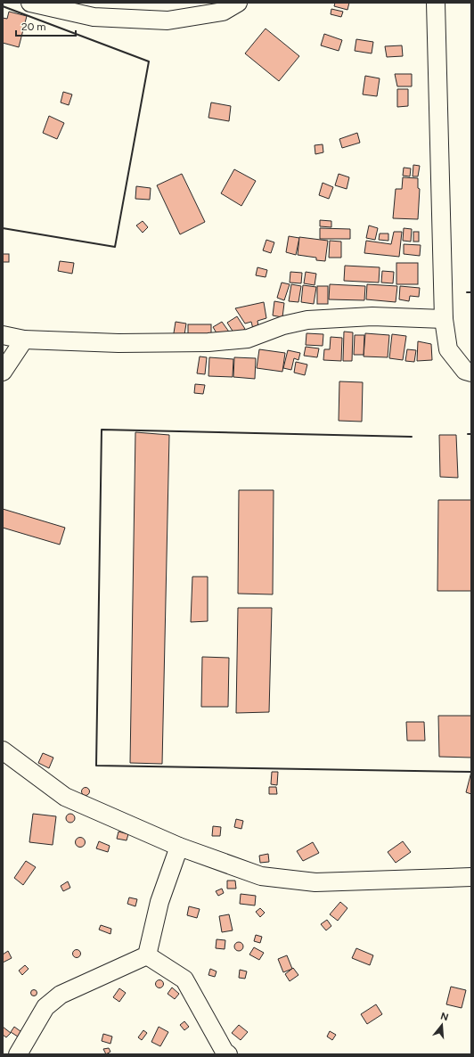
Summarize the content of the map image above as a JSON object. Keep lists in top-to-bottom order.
{
  "scale_bar": "20 m",
  "north": "top"
}
